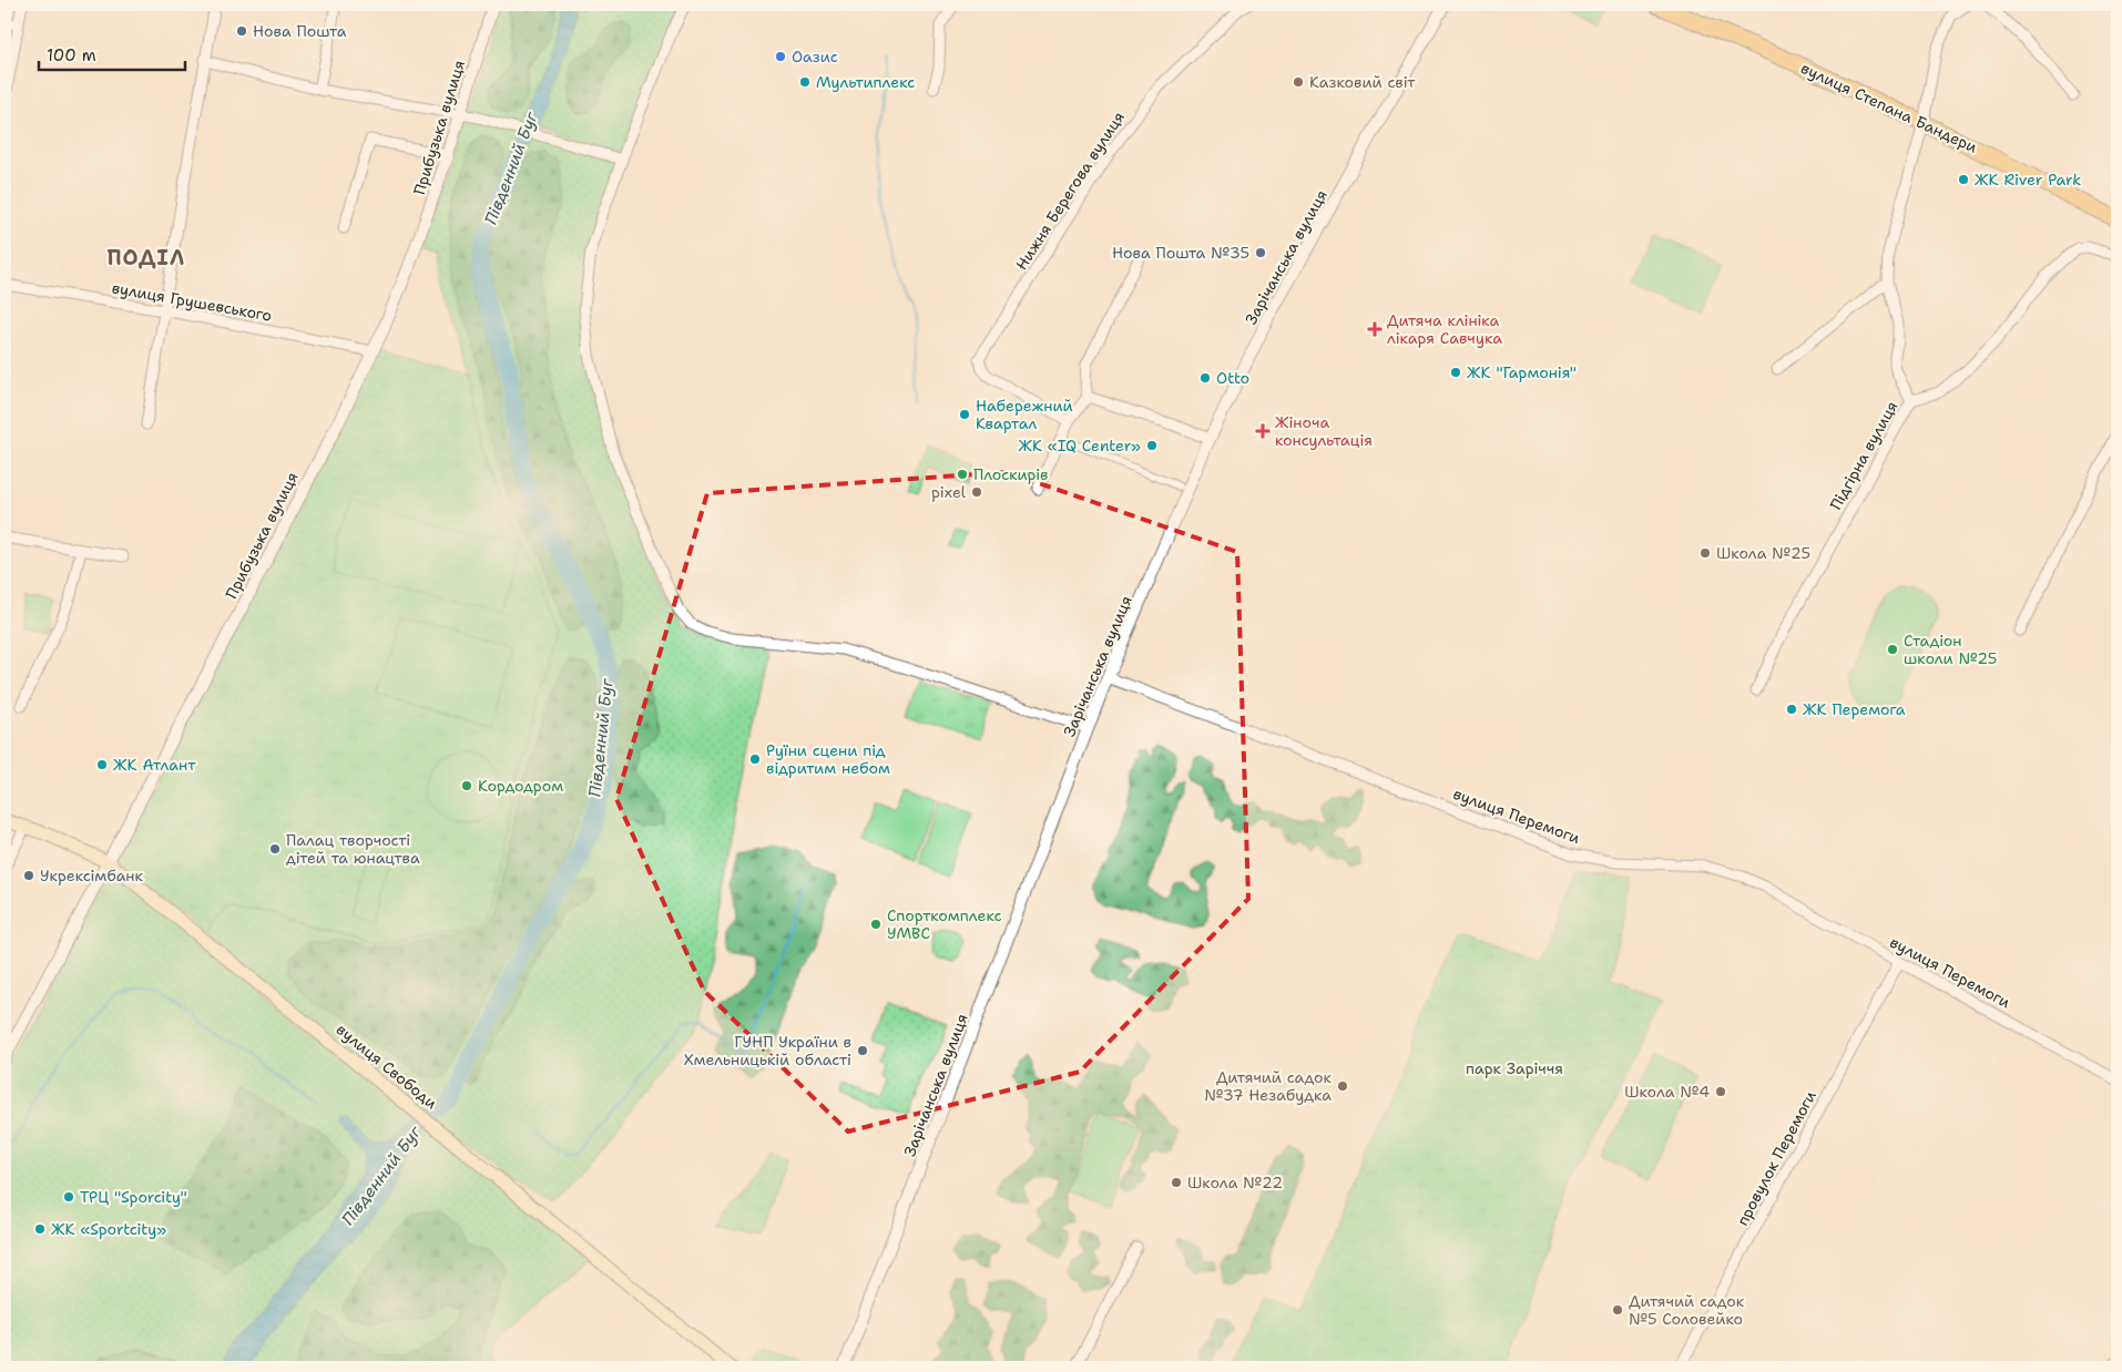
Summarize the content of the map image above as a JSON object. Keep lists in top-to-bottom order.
{
  "streets": {
    "main road": ["вулиця Степана Бандери", "вулиця Свободи"],
    "street": [
      "Прибузька вулиця",
      "Нижня Берегова вулиця",
      "Зарічанська вулиця",
      "вулиця Грушевського",
      "Підгірна вулиця",
      "вулиця Перемоги",
      "провулок Перемоги"
    ]
  },
  "crossings": [
    ["вулиця Степана Бандери", "Підгірна вулиця"],
    ["Прибузька вулиця", "вулиця Грушевського"],
    ["Прибузька вулиця", "вулиця Свободи"],
    ["Зарічанська вулиця", "вулиця Перемоги"],
    ["вулиця Перемоги", "провулок Перемоги"]
  ],
  "districts": ["ПОДІЛ"],
  "water": ["Південний Буг"],
  "parks": ["парк Заріччя"],
  "places": {
    "other": [
      "Нова Пошта",
      "Оазис",
      "Мультиплекс",
      "Казковий світ",
      "ЖК River Park",
      "Нова Пошта №35",
      "ЖК \"Гармонія\"",
      "Otto",
      "Набережний Квартал",
      "ЖК «IQ Center»",
      "Плоскирів",
      "pixel",
      "Школа №25",
      "Стадіон школи №25",
      "ЖК Перемога",
      "Руїни сцени під відритим небом",
      "ЖК Атлант",
      "Кордодром",
      "Палац творчості дітей та юнацтва",
      "Укрексімбанк",
      "Спорткомплекс УМВС",
      "ГУНП України в Хмельницькій області",
      "Дитячий садок №37 Незабудка",
      "Школа №4",
      "Школа №22",
      "ТРЦ \"Sporcity\"",
      "ЖК «Sportcity»",
      "Дитячий садок №5 Соловейко"
    ],
    "health": ["Дитяча клініка лікаря Савчука", "Жіноча консультація"]
  },
  "scale_bar": "100 m"
}
